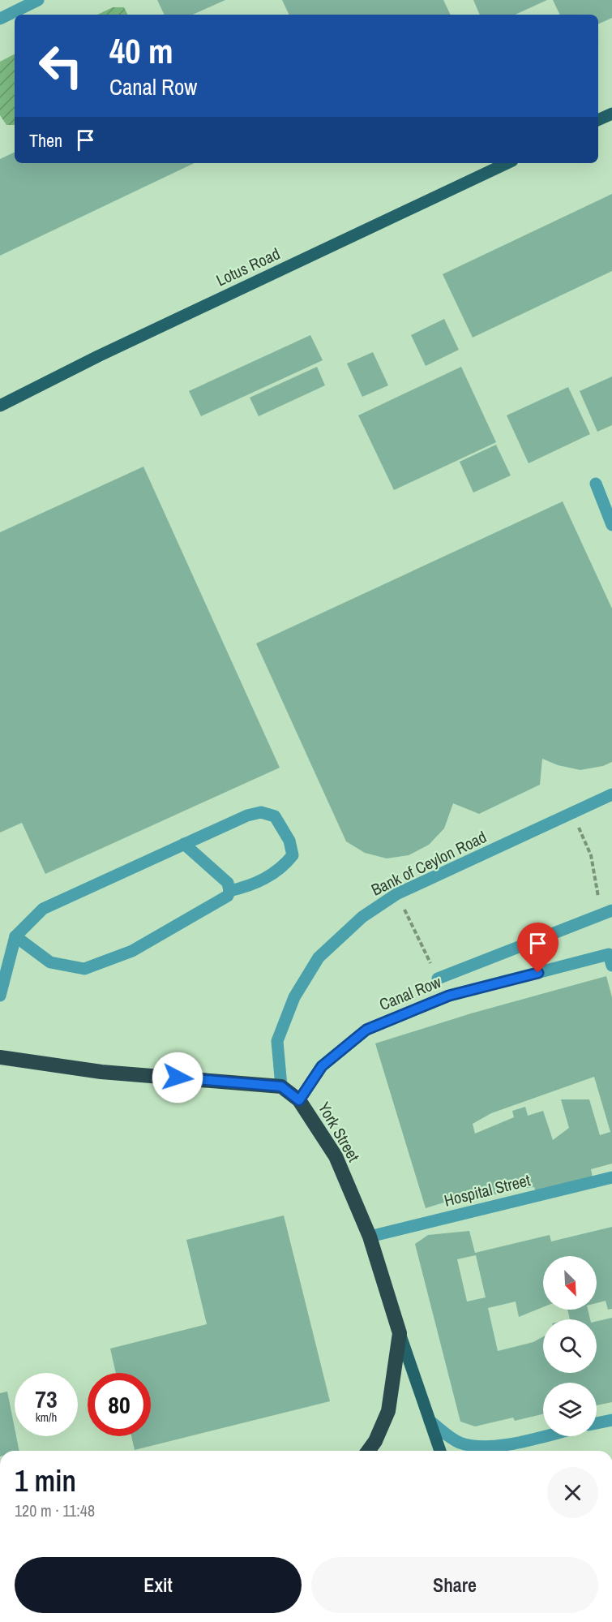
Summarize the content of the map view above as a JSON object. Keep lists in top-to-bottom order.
{
  "streets": {
    "highway": ["York Street"],
    "main road": ["Lotus Road"],
    "street": ["Bank of Ceylon Road", "Canal Row", "Hospital Street"]
  },
  "crossings": [
    ["Bank of Ceylon Road", "York Street"],
    ["Canal Row", "York Street"],
    ["York Street", "Hospital Street"]
  ],
  "north": "bottom right",
  "page": {
    "turn": ["40 m", "Canal Row"],
    "then": "Then",
    "speed": "73 km/h",
    "limit": "80",
    "heading": ["1 min", "120 m · 11:48"],
    "buttons": ["Exit", "Share"]
  }
}
